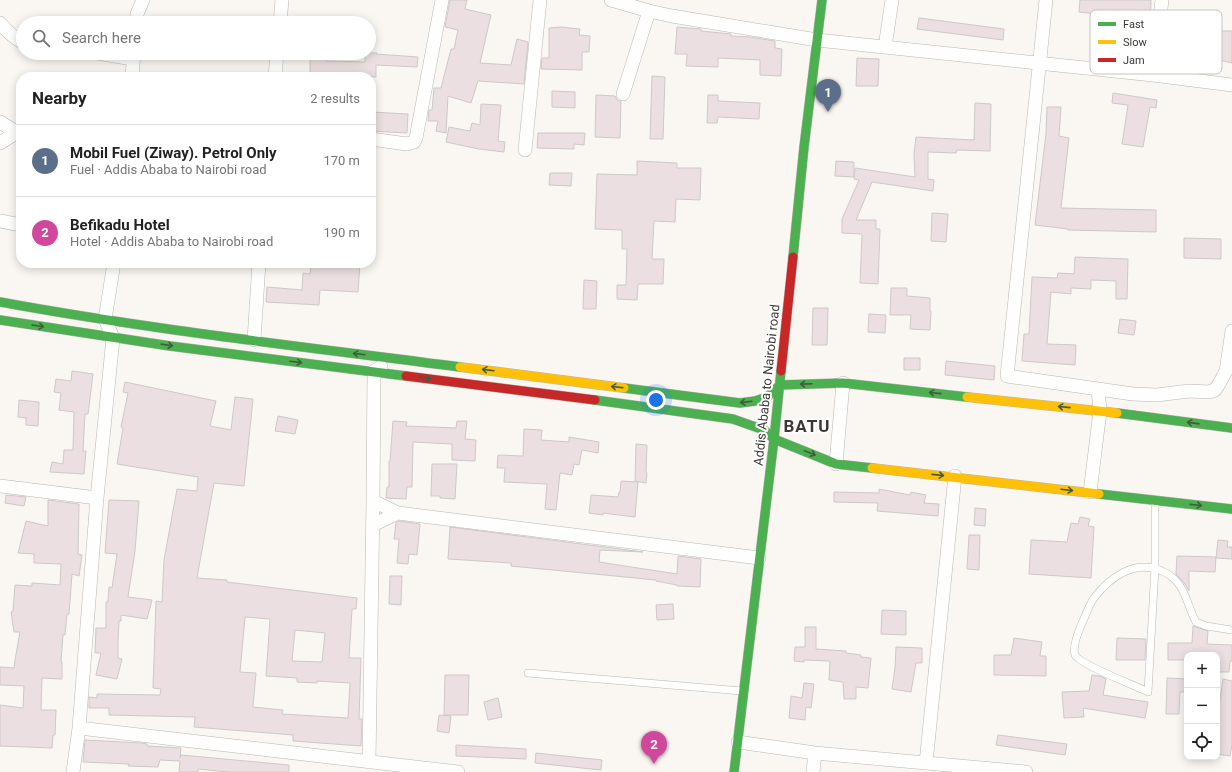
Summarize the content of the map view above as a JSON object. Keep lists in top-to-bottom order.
{
  "streets": {
    "main road": ["Addis Ababa to Nairobi road"]
  },
  "districts": ["BATU"],
  "legend": ["Fast", "Slow", "Jam"],
  "page": {
    "search": "Search here",
    "heading": ["Nearby", "2 results"],
    "pins": ["1", "2"],
    "list": [
      {
        "mark": "1",
        "name": "Mobil Fuel (Ziway). Petrol Only",
        "note": "Fuel · Addis Ababa to Nairobi road",
        "value": "170 m"
      },
      {
        "mark": "2",
        "name": "Befikadu Hotel",
        "note": "Hotel · Addis Ababa to Nairobi road",
        "value": "190 m"
      }
    ],
    "map_buttons": ["+", "−"]
  }
}
